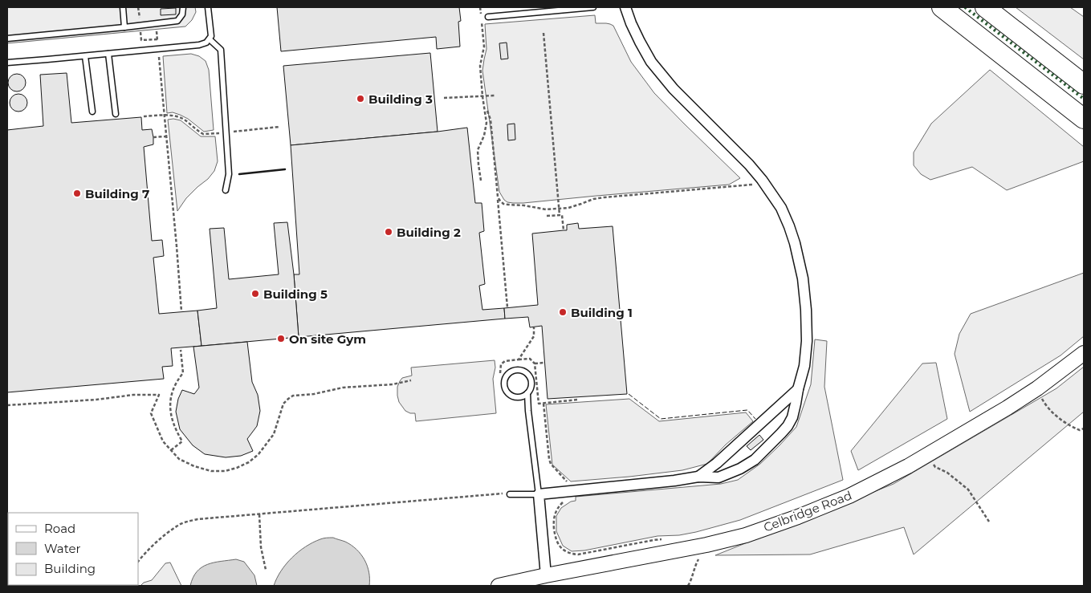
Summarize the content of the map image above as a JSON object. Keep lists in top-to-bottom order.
{
  "streets": {
    "main road": ["Celbridge Road"]
  },
  "places": [
    "Building 3",
    "Building 7",
    "Building 2",
    "Building 5",
    "Building 1",
    "On site Gym"
  ],
  "legend": ["Road", "Water", "Building"]
}
